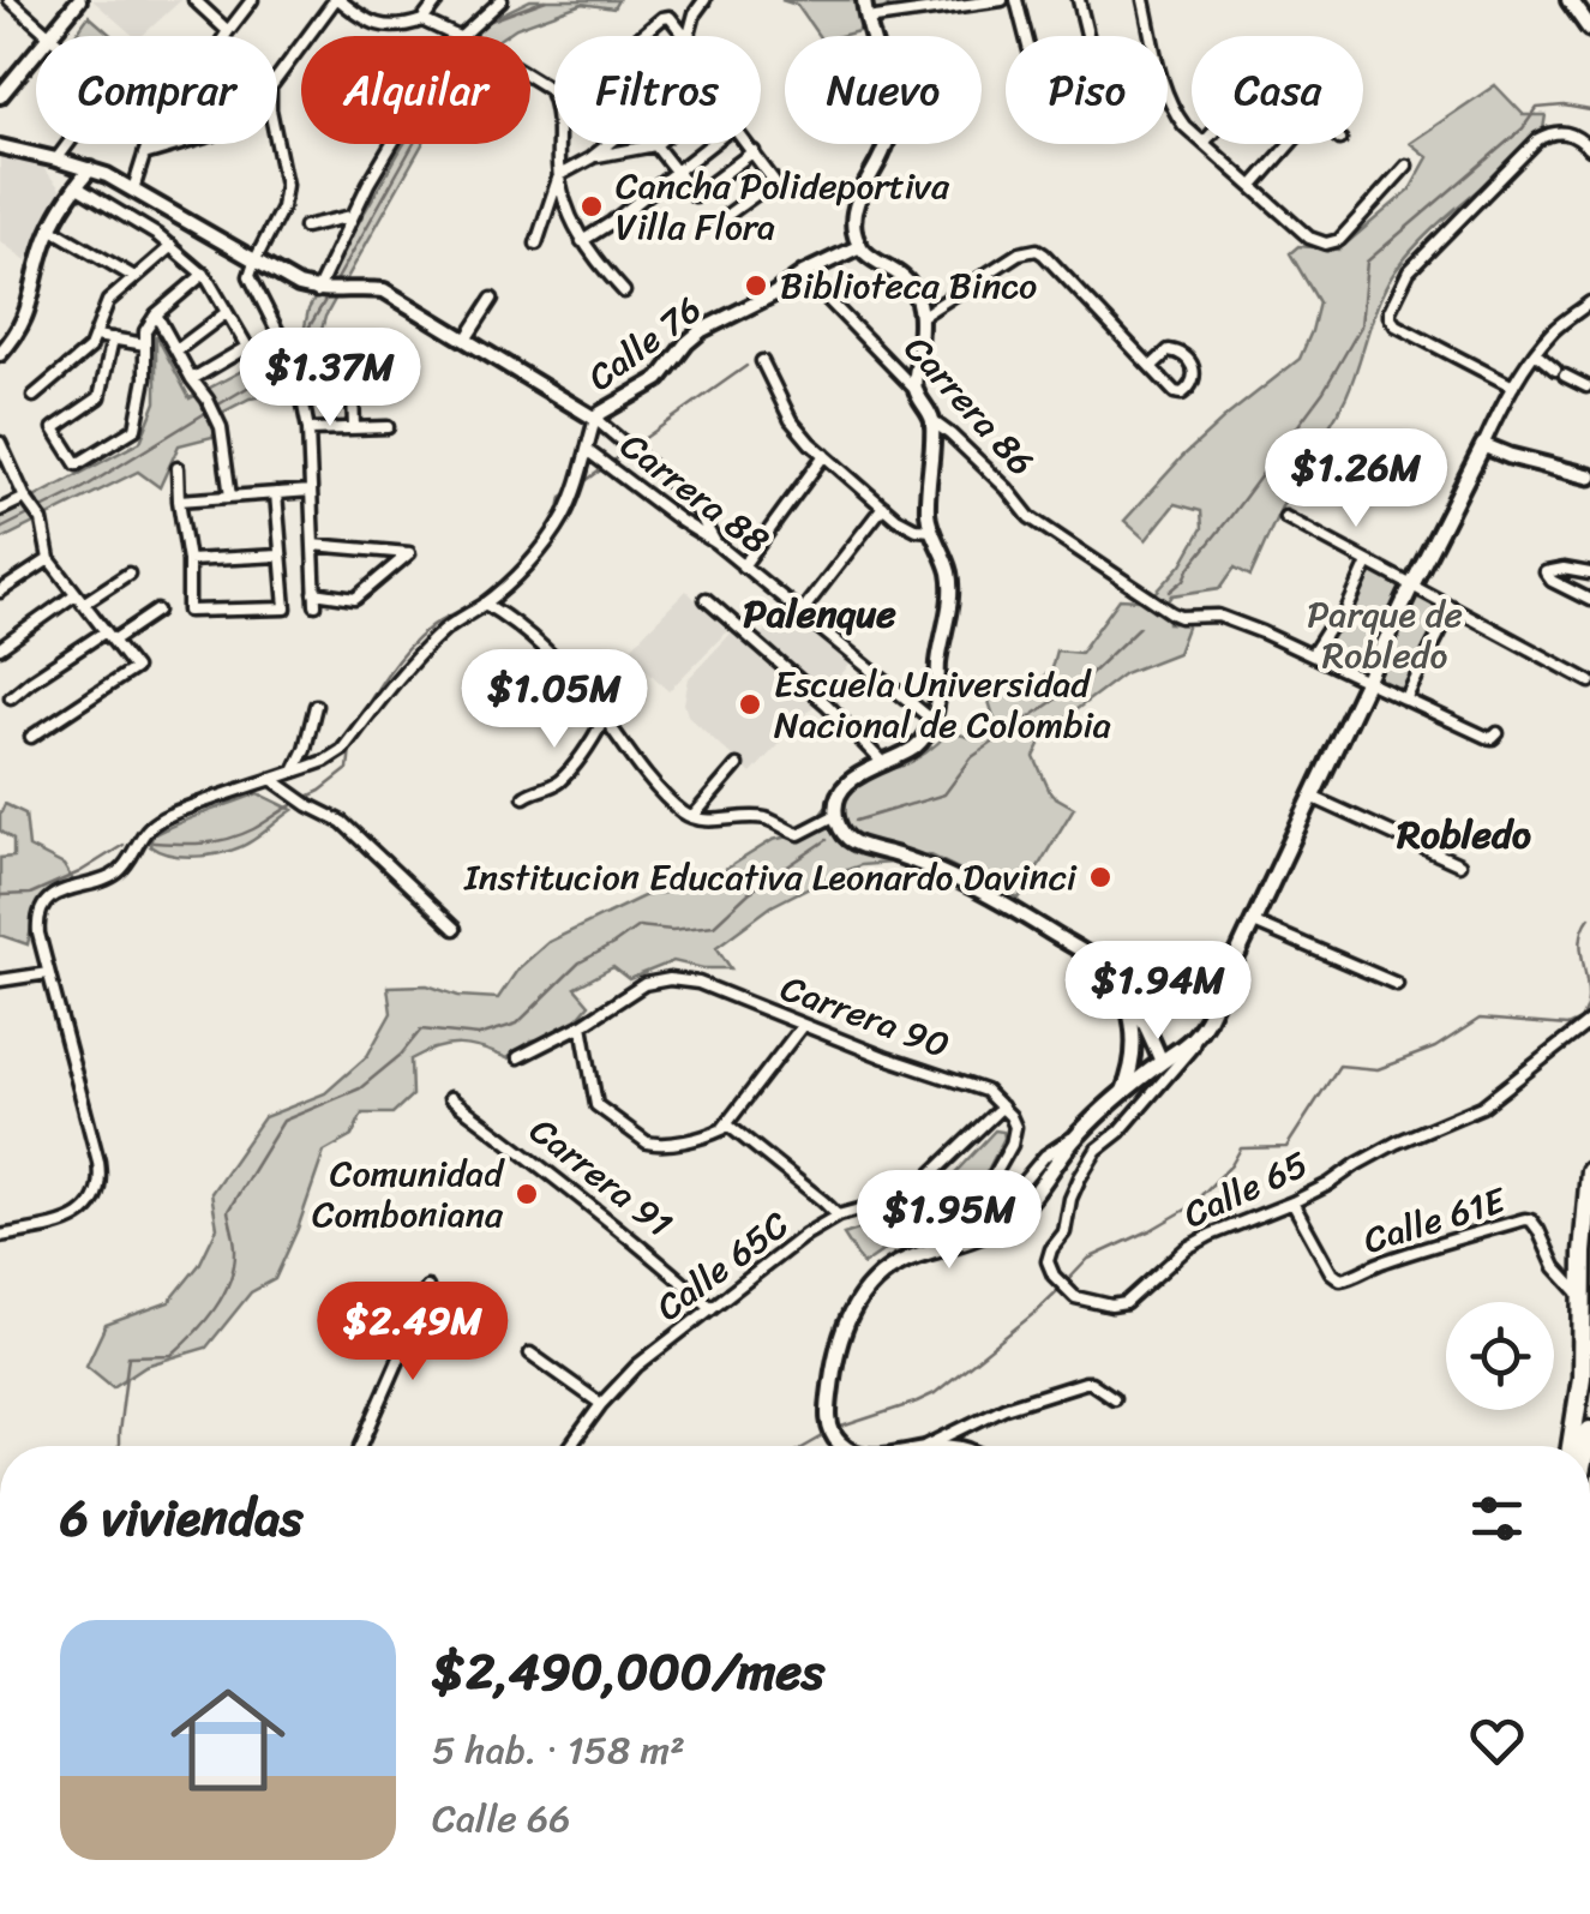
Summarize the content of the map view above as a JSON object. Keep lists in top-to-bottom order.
{
  "streets": {
    "main road": ["Calle 65"],
    "street": [
      "Calle 76",
      "Carrera 86",
      "Carrera 88",
      "Carrera 90",
      "Carrera 91",
      "Calle 61E",
      "Calle 65C"
    ]
  },
  "crossings": [
    ["Calle 76", "Carrera 86"],
    ["Calle 76", "Carrera 88"],
    ["Carrera 86", "Calle 65"],
    ["Carrera 90", "Calle 65C"],
    ["Carrera 91", "Calle 65C"],
    ["Calle 65", "Calle 61E"]
  ],
  "districts": ["Palenque", "Robledo"],
  "parks": ["Parque de Robledo"],
  "places": [
    "Cancha Polideportiva Villa Flora",
    "Biblioteca Binco",
    "Escuela Universidad Nacional de Colombia",
    "Institucion Educativa Leonardo Davinci",
    "Comunidad Comboniana"
  ],
  "page": {
    "chip": [
      "Comprar",
      "Alquilar",
      "Filtros",
      "Nuevo",
      "Piso",
      "Casa"
    ],
    "price": [
      "$1.37M",
      "$1.26M",
      "$1.05M",
      "$1.94M",
      "$1.95M",
      "$2.49M"
    ],
    "heading": "6 viviendas",
    "list": [
      {
        "name": "$2,490,000/mes",
        "note": "5 hab. · 158 m² · Calle 66"
      }
    ]
  }
}
